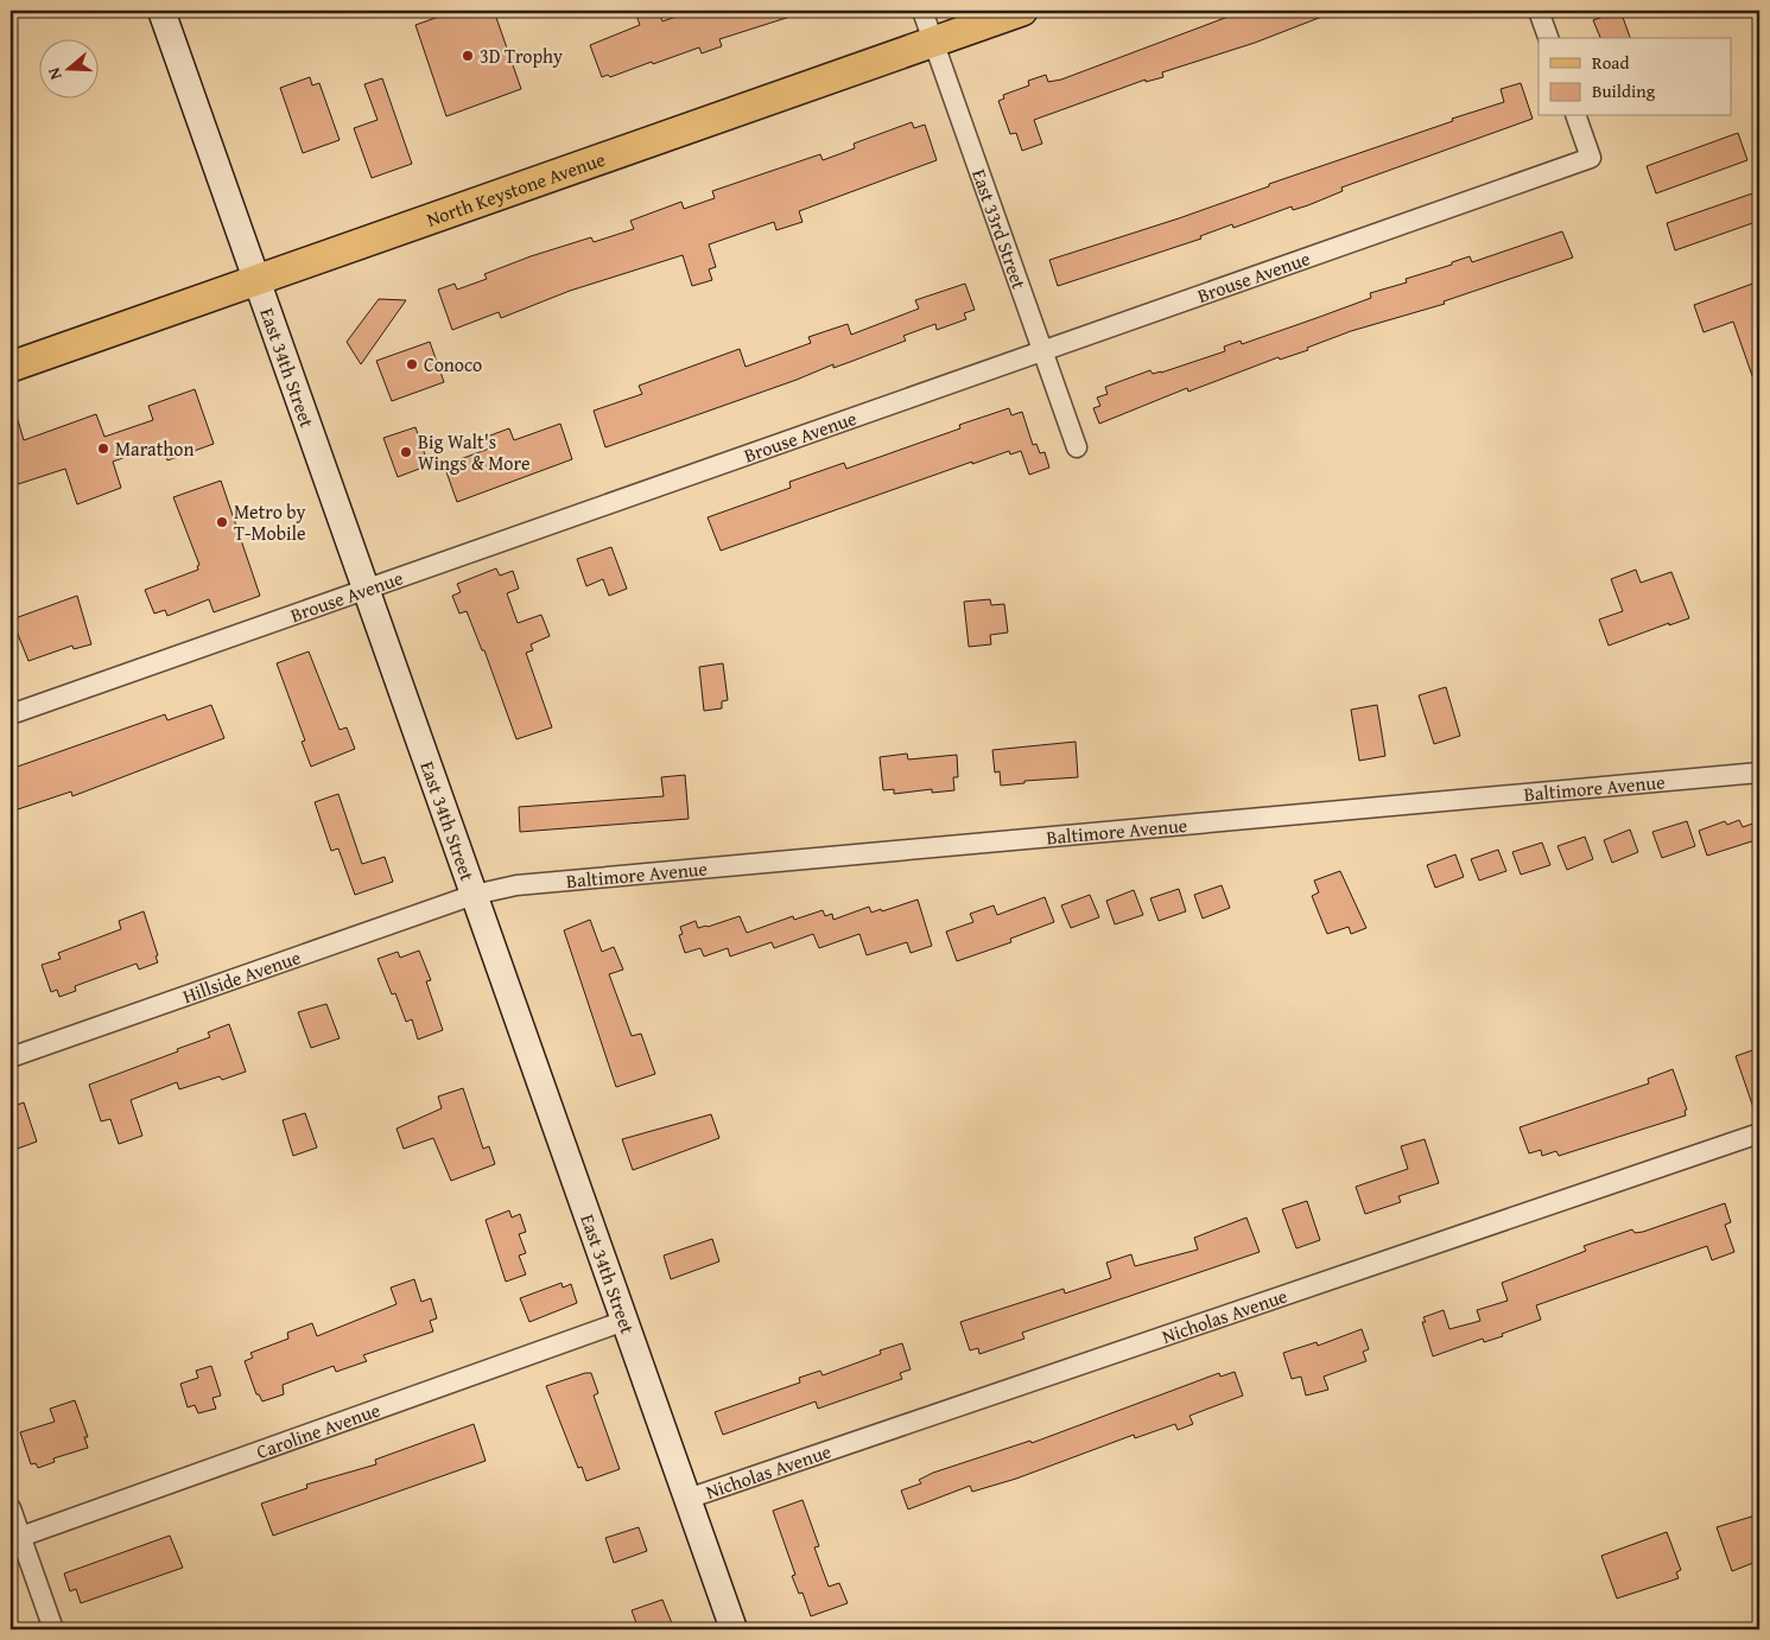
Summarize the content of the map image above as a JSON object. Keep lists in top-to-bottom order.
{
  "streets": {
    "main road": ["North Keystone Avenue", "East 34th Street"],
    "street": [
      "East 33rd Street",
      "Brouse Avenue",
      "Baltimore Avenue",
      "Hillside Avenue",
      "Nicholas Avenue",
      "Caroline Avenue"
    ]
  },
  "crossings": [
    ["North Keystone Avenue", "East 33rd Street"],
    ["North Keystone Avenue", "East 34th Street"],
    ["East 33rd Street", "Brouse Avenue"],
    ["Brouse Avenue", "East 34th Street"],
    ["East 34th Street", "Baltimore Avenue"],
    ["East 34th Street", "Hillside Avenue"],
    ["East 34th Street", "Nicholas Avenue"],
    ["East 34th Street", "Caroline Avenue"],
    ["Baltimore Avenue", "Hillside Avenue"]
  ],
  "places": [
    "3D Trophy",
    "Conoco",
    "Marathon",
    "Big Walt's Wings & More",
    "Metro by T-Mobile"
  ],
  "legend": ["Road", "Building"],
  "north": "left"
}
